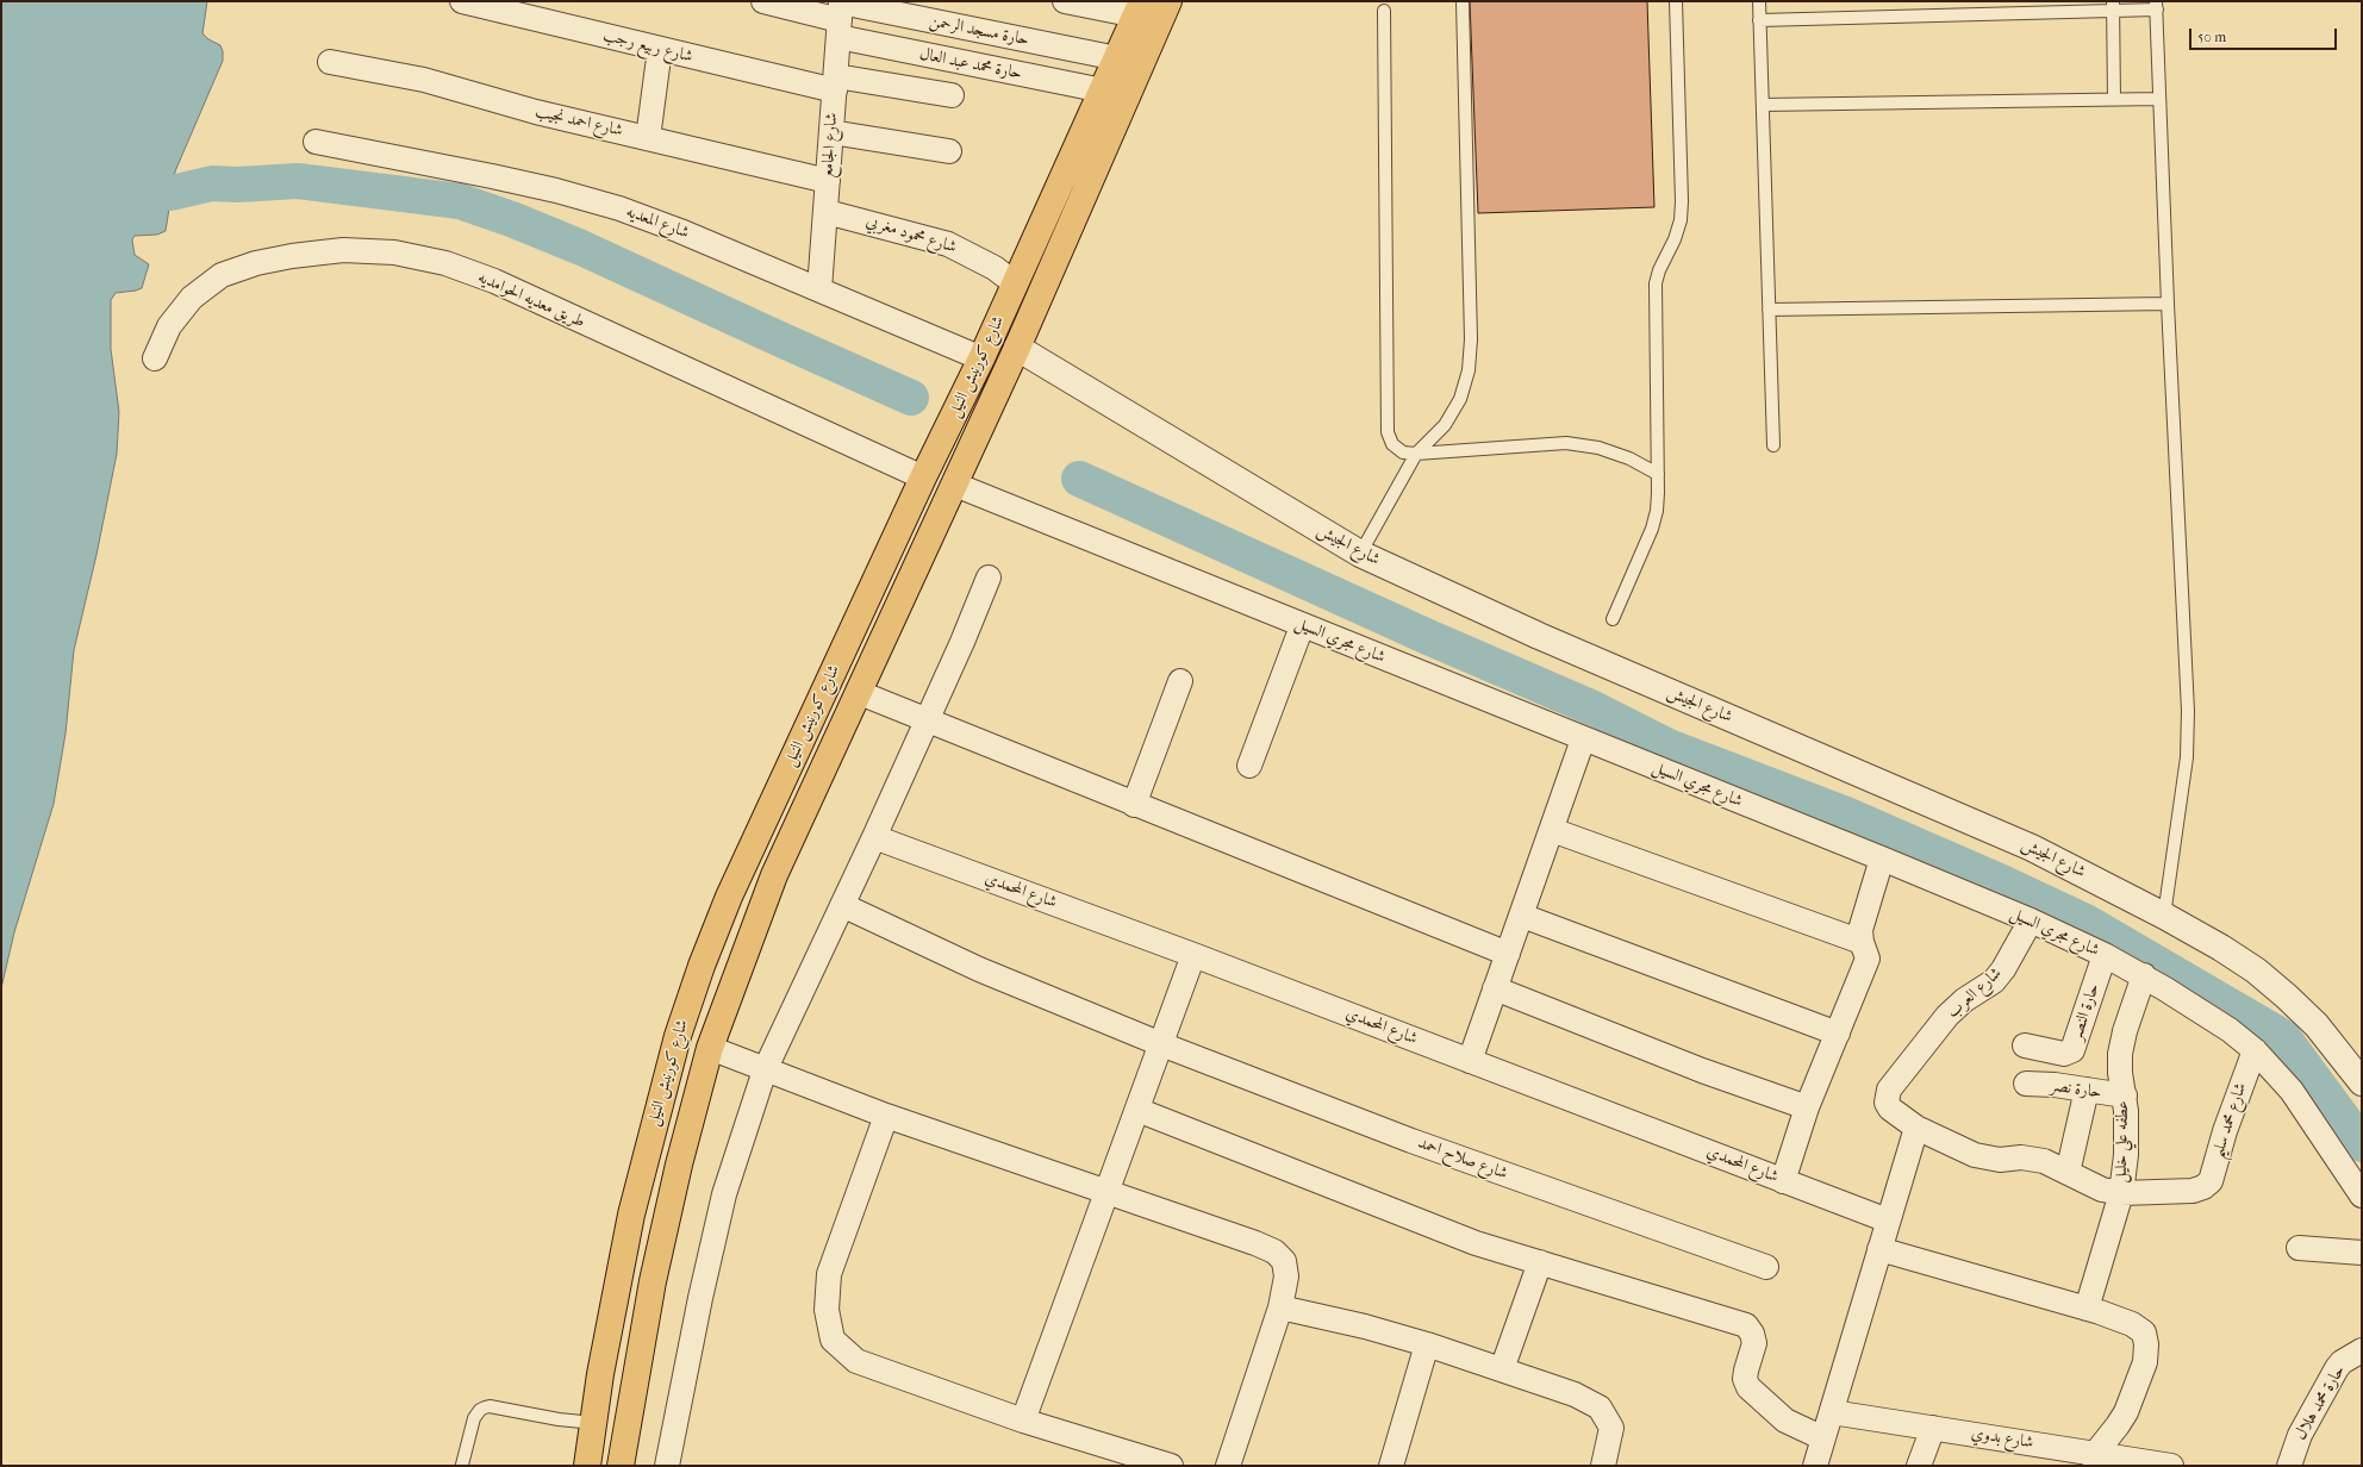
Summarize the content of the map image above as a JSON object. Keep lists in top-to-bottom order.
{
  "streets": {
    "highway": ["شارع كورنيش النيل"],
    "street": [
      "حارة مسجد الرحمن",
      "شارع ربيع رجب",
      "حارة محمد عبد العال",
      "شارع احمد نجيب",
      "شارع الجامع",
      "شارع المعديه",
      "شارع محمود مغربي",
      "طريق معديه الحوامديه",
      "شارع الجيش",
      "شارع مجري السيل",
      "شارع المحمدي",
      "شارع العرب",
      "حارة النصر",
      "حارة نصر",
      "شارع محمد سليم",
      "عطفه علي خليل",
      "شارع صلاح احمد",
      "حارة محمد هلال",
      "شارع بدوي"
    ]
  },
  "crossings": [
    ["حارة مسجد الرحمن", "حارة محمد عبد العال"],
    ["حارة مسجد الرحمن", "شارع الجامع"],
    ["حارة مسجد الرحمن", "شارع كورنيش النيل"],
    ["شارع ربيع رجب", "شارع الجامع"],
    ["حارة محمد عبد العال", "شارع الجامع"],
    ["حارة محمد عبد العال", "شارع كورنيش النيل"],
    ["شارع احمد نجيب", "شارع الجامع"],
    ["شارع الجامع", "شارع المعديه"],
    ["شارع الجامع", "شارع محمود مغربي"],
    ["شارع المعديه", "شارع كورنيش النيل"],
    ["شارع محمود مغربي", "شارع كورنيش النيل"],
    ["طريق معديه الحوامديه", "شارع كورنيش النيل"],
    ["شارع كورنيش النيل", "شارع الجيش"],
    ["شارع كورنيش النيل", "شارع مجري السيل"],
    ["شارع مجري السيل", "شارع العرب"],
    ["شارع مجري السيل", "حارة النصر"],
    ["شارع مجري السيل", "شارع محمد سليم"],
    ["شارع مجري السيل", "عطفه علي خليل"],
    ["حارة نصر", "عطفه علي خليل"],
    ["شارع محمد سليم", "عطفه علي خليل"]
  ],
  "scale_bar": "50 m"
}
